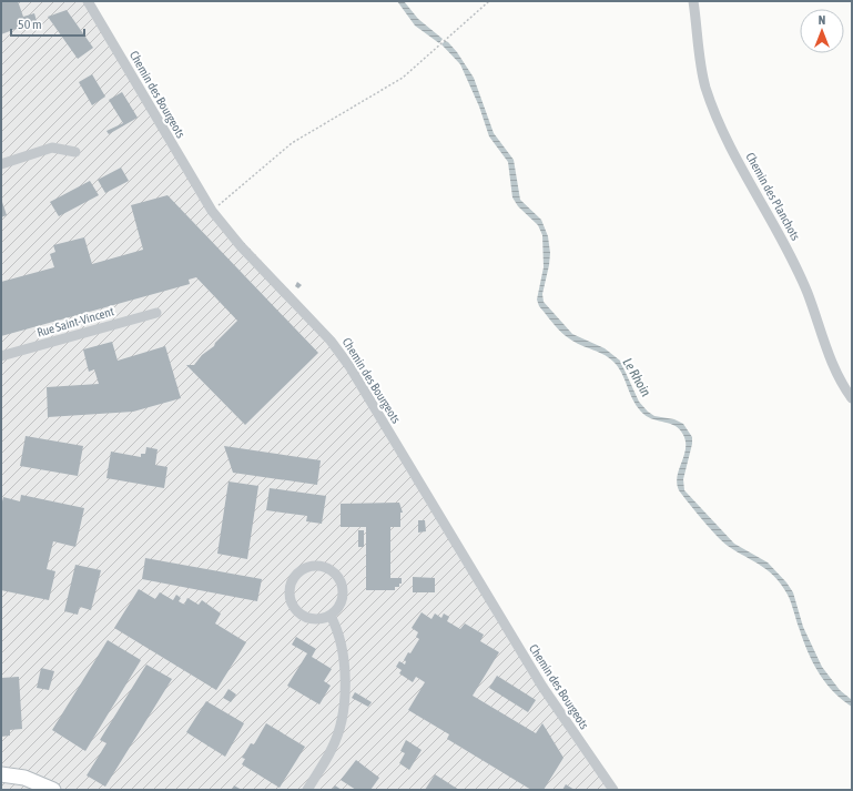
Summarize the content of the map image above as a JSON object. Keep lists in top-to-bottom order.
{
  "streets": {
    "street": ["Chemin des Bourgeots", "Chemin des Planchots", "Rue Saint-Vincent"]
  },
  "water": ["Le Rhoin"],
  "scale_bar": "50 m",
  "north": "top"
}
